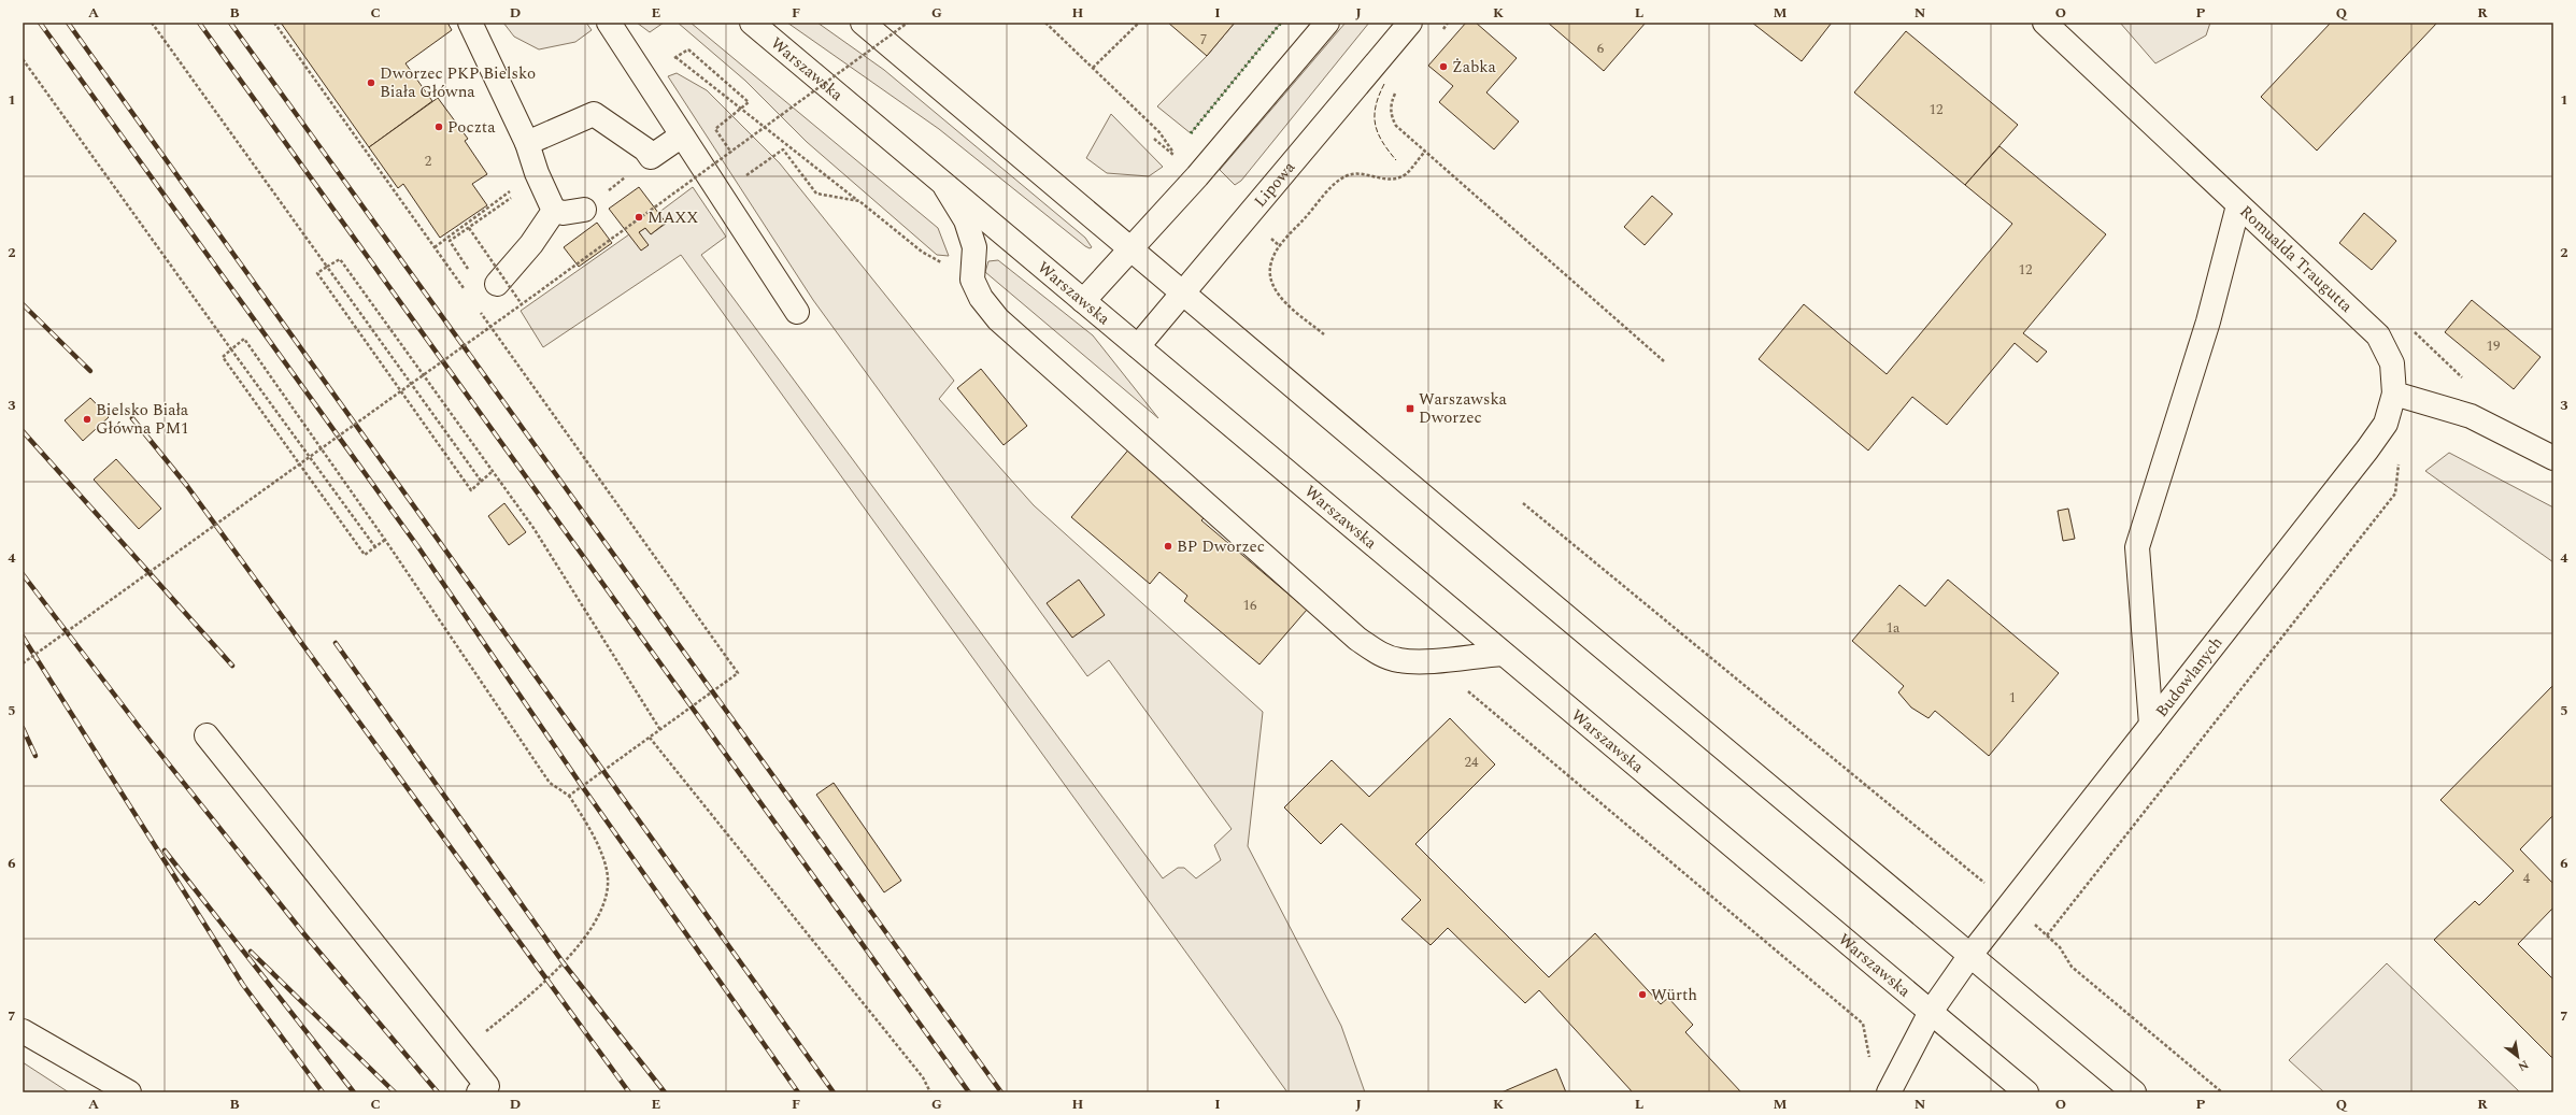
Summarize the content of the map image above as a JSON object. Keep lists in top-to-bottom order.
{
  "streets": {
    "main road": [
      "Warszawska",
      "Lipowa",
      "Romualda Traugutta",
      "Budowlanych"
    ]
  },
  "crossings": [
    ["Warszawska", "Lipowa"],
    ["Romualda Traugutta", "Budowlanych"]
  ],
  "places": {
    "other": [
      "Żabka",
      "Dworzec PKP Bielsko Biała Główna",
      "Poczta",
      "MAXX",
      "Bielsko Biała Główna PM1",
      "BP Dworzec",
      "Würth"
    ],
    "transit": ["Warszawska Dworzec"]
  },
  "house_numbers": [
    "7",
    "6",
    "12",
    "2",
    "12",
    "19",
    "16",
    "1a",
    "1",
    "24",
    "4"
  ],
  "north": "bottom right",
  "grid": {
    "columns": [
      "A",
      "B",
      "C",
      "D",
      "E",
      "F",
      "G",
      "H",
      "I",
      "J",
      "K",
      "L",
      "M",
      "N",
      "O",
      "P",
      "Q",
      "R"
    ],
    "rows": [
      "1",
      "2",
      "3",
      "4",
      "5",
      "6",
      "7"
    ]
  }
}
